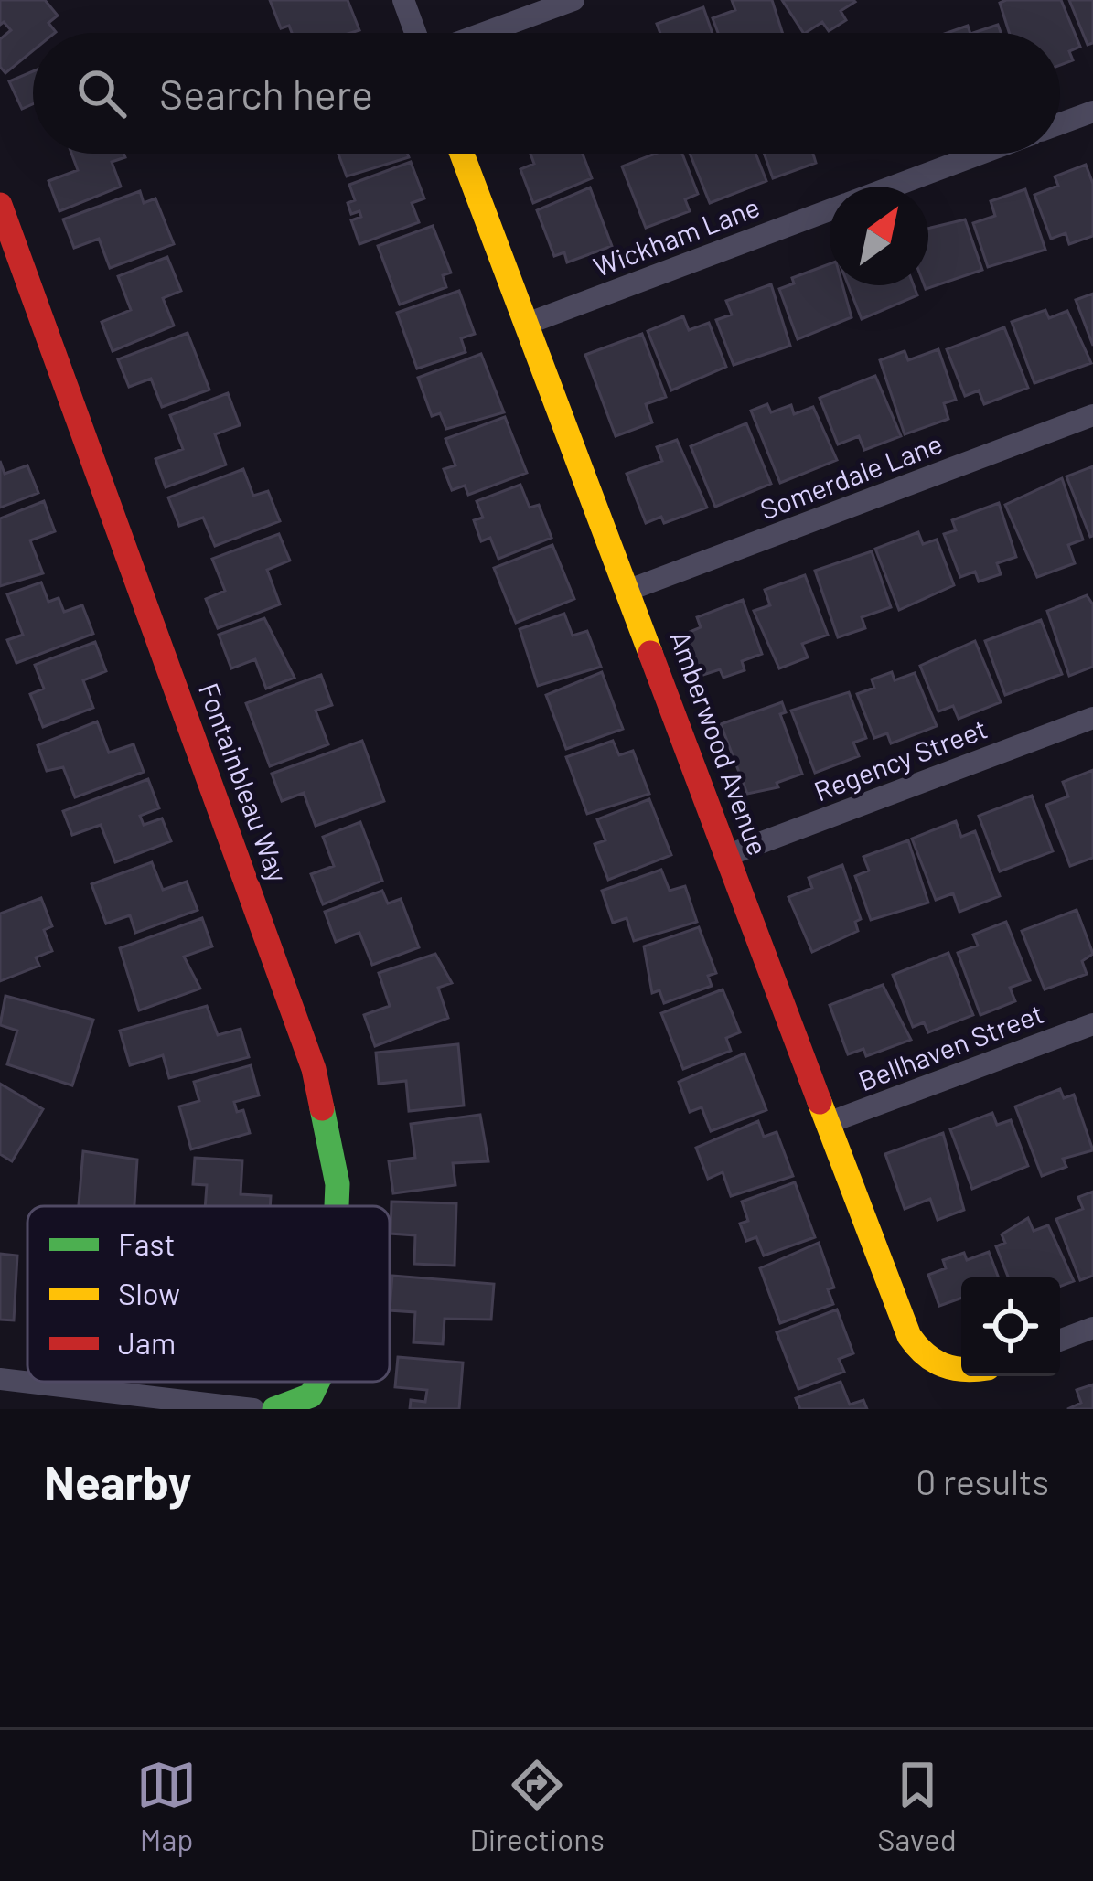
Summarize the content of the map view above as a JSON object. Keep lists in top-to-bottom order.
{
  "streets": {
    "street": [
      "Wickham Lane",
      "Somerdale Lane",
      "Amberwood Avenue",
      "Regency Street",
      "Fontainbleau Way",
      "Bellhaven Street"
    ]
  },
  "crossings": [
    ["Wickham Lane", "Amberwood Avenue"],
    ["Somerdale Lane", "Amberwood Avenue"],
    ["Amberwood Avenue", "Regency Street"],
    ["Amberwood Avenue", "Bellhaven Street"]
  ],
  "legend": ["Fast", "Slow", "Jam"],
  "north": "top right",
  "page": {
    "search": "Search here",
    "heading": ["Nearby", "0 results"],
    "nav": ["Map", "Directions", "Saved"]
  }
}
